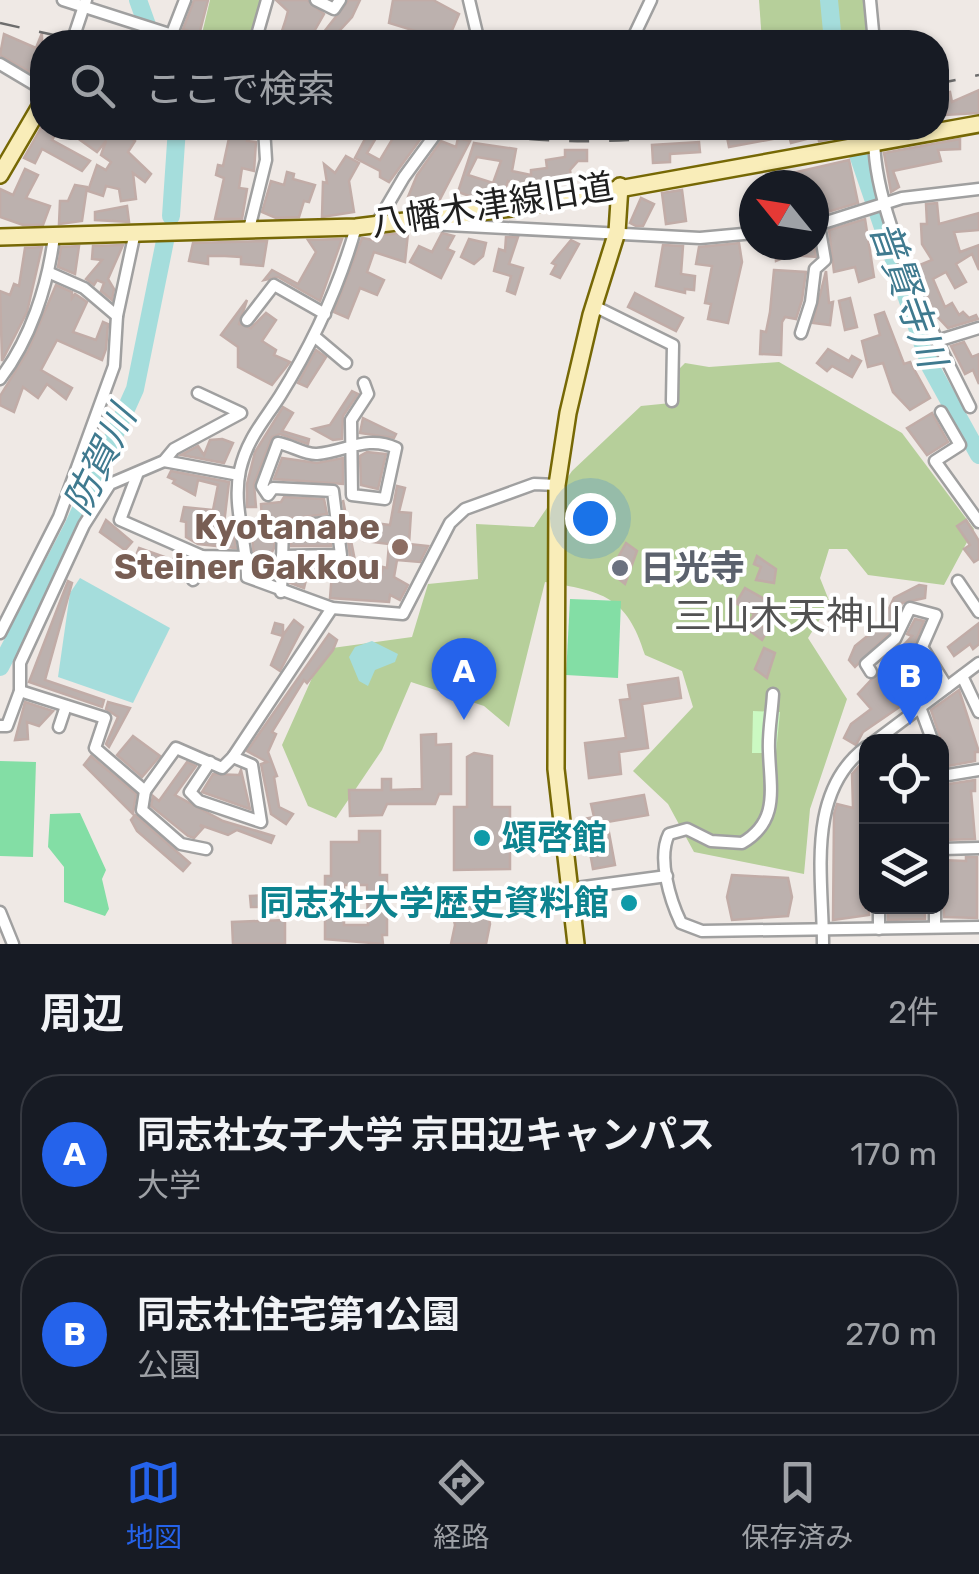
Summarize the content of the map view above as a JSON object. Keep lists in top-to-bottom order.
{
  "streets": {
    "street": ["八幡木津線旧道"]
  },
  "districts": ["三山木天神山"],
  "water": ["普賢寺川", "防賀川"],
  "places": [
    "Kyotanabe Steiner Gakkou",
    "日光寺",
    "頌啓館",
    "同志社大学歴史資料館"
  ],
  "north": "top left",
  "page": {
    "search": "ここで検索",
    "pins": ["A", "B"],
    "heading": ["周辺", "2件"],
    "list": [
      {
        "mark": "A",
        "name": "同志社女子大学 京田辺キャンパス",
        "note": "大学",
        "value": "170 m"
      },
      {
        "mark": "B",
        "name": "同志社住宅第1公園",
        "note": "公園",
        "value": "270 m"
      }
    ],
    "nav": ["地図", "経路", "保存済み"]
  }
}
